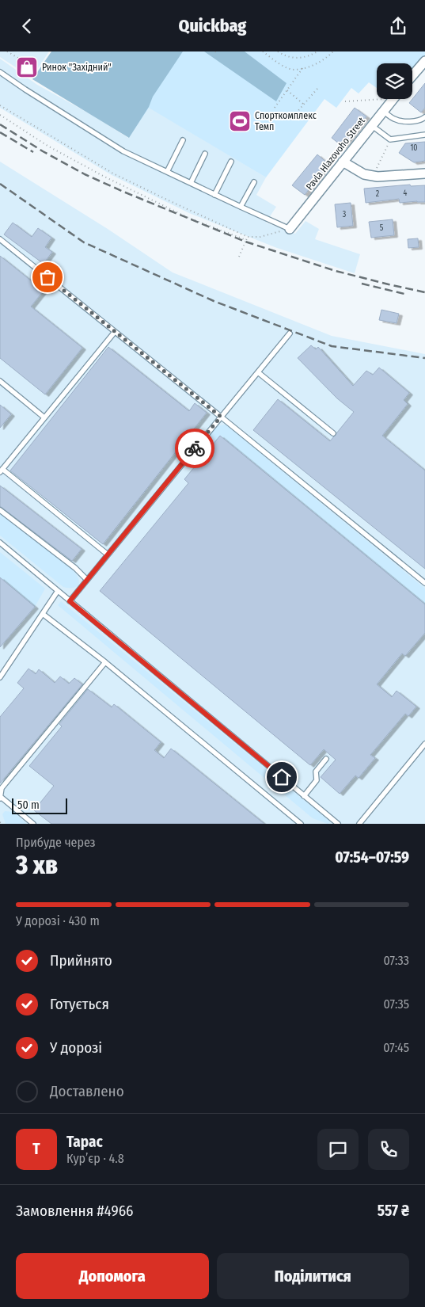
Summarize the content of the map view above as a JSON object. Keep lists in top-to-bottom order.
{
  "streets": {
    "street": ["Pavla Hlazovoho Street"]
  },
  "places": {
    "shop": ["Ринок \"Західний\""],
    "sports": ["Спорткомплекс Темп"]
  },
  "house_numbers": [
    "10",
    "4",
    "2",
    "3",
    "5"
  ],
  "scale_bar": "50 m",
  "page": {
    "header": "Quickbag",
    "scale": "50 m",
    "heading": ["3 хв", "Прибуде через", "07:54–07:59"],
    "panel": [
      "Тарас",
      "Кур’єр · 4.8",
      "Замовлення #4966",
      "557 ₴"
    ],
    "bar": "У дорозі · 430 m",
    "list": [
      ["Прийнято", "07:33"],
      ["Готується", "07:35"],
      ["У дорозі", "07:45"],
      "Доставлено"
    ],
    "round": "Т",
    "buttons": ["Допомога", "Поділитися"]
  }
}
